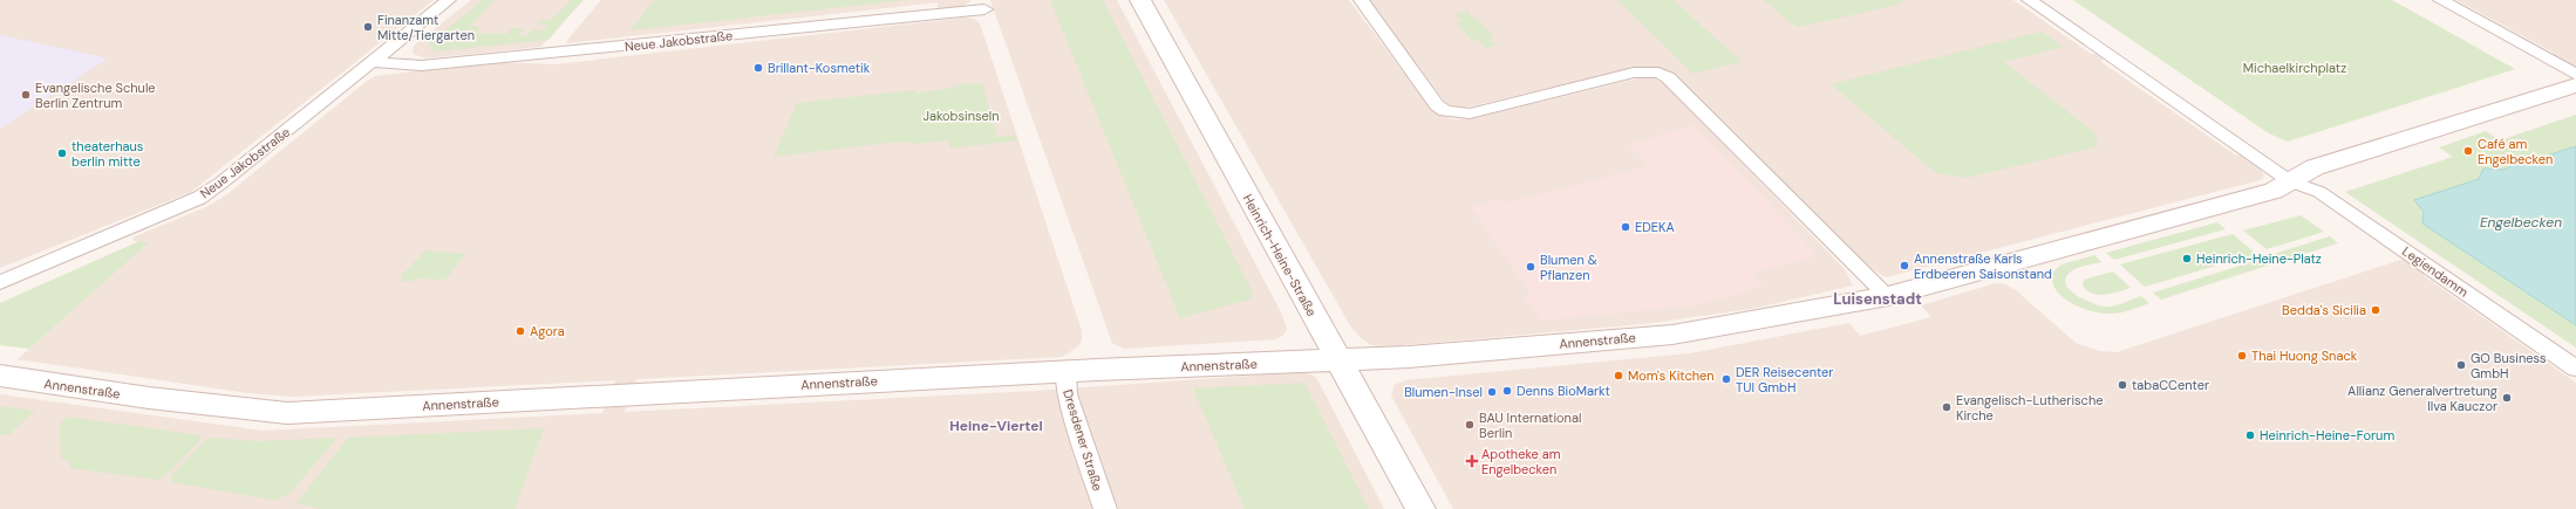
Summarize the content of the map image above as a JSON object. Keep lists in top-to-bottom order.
{
  "streets": {
    "street": [
      "Neue Jakobstraße",
      "Heinrich-Heine-Straße",
      "Legiendamm",
      "Annenstraße",
      "Dresdener Straße"
    ]
  },
  "crossings": [
    ["Heinrich-Heine-Straße", "Annenstraße"],
    ["Annenstraße", "Dresdener Straße"]
  ],
  "districts": ["Luisenstadt", "Heine-Viertel"],
  "water": ["Engelbecken"],
  "parks": ["Michaelkirchplatz", "Jakobsinseln"],
  "places": {
    "other": [
      "Finanzamt Mitte/Tiergarten",
      "Brillant-Kosmetik",
      "Evangelische Schule Berlin Zentrum",
      "Café am Engelbecken",
      "theaterhaus berlin mitte",
      "EDEKA",
      "Heinrich-Heine-Platz",
      "Annenstraße Karls Erdbeeren Saisonstand",
      "Blumen & Pflanzen",
      "Bedda's Sicilia",
      "Agora",
      "Thai Huong Snack",
      "GO Business GmbH",
      "Mom's Kitchen",
      "DER Reisecenter TUI GmbH",
      "tabaCCenter",
      "Denns BioMarkt",
      "Blumen-Insel",
      "Allianz Generalvertretung Ilva Kauczor",
      "Evangelisch-Lutherische Kirche",
      "BAU International Berlin",
      "Heinrich-Heine-Forum"
    ],
    "health": ["Apotheke am Engelbecken"]
  }
}
